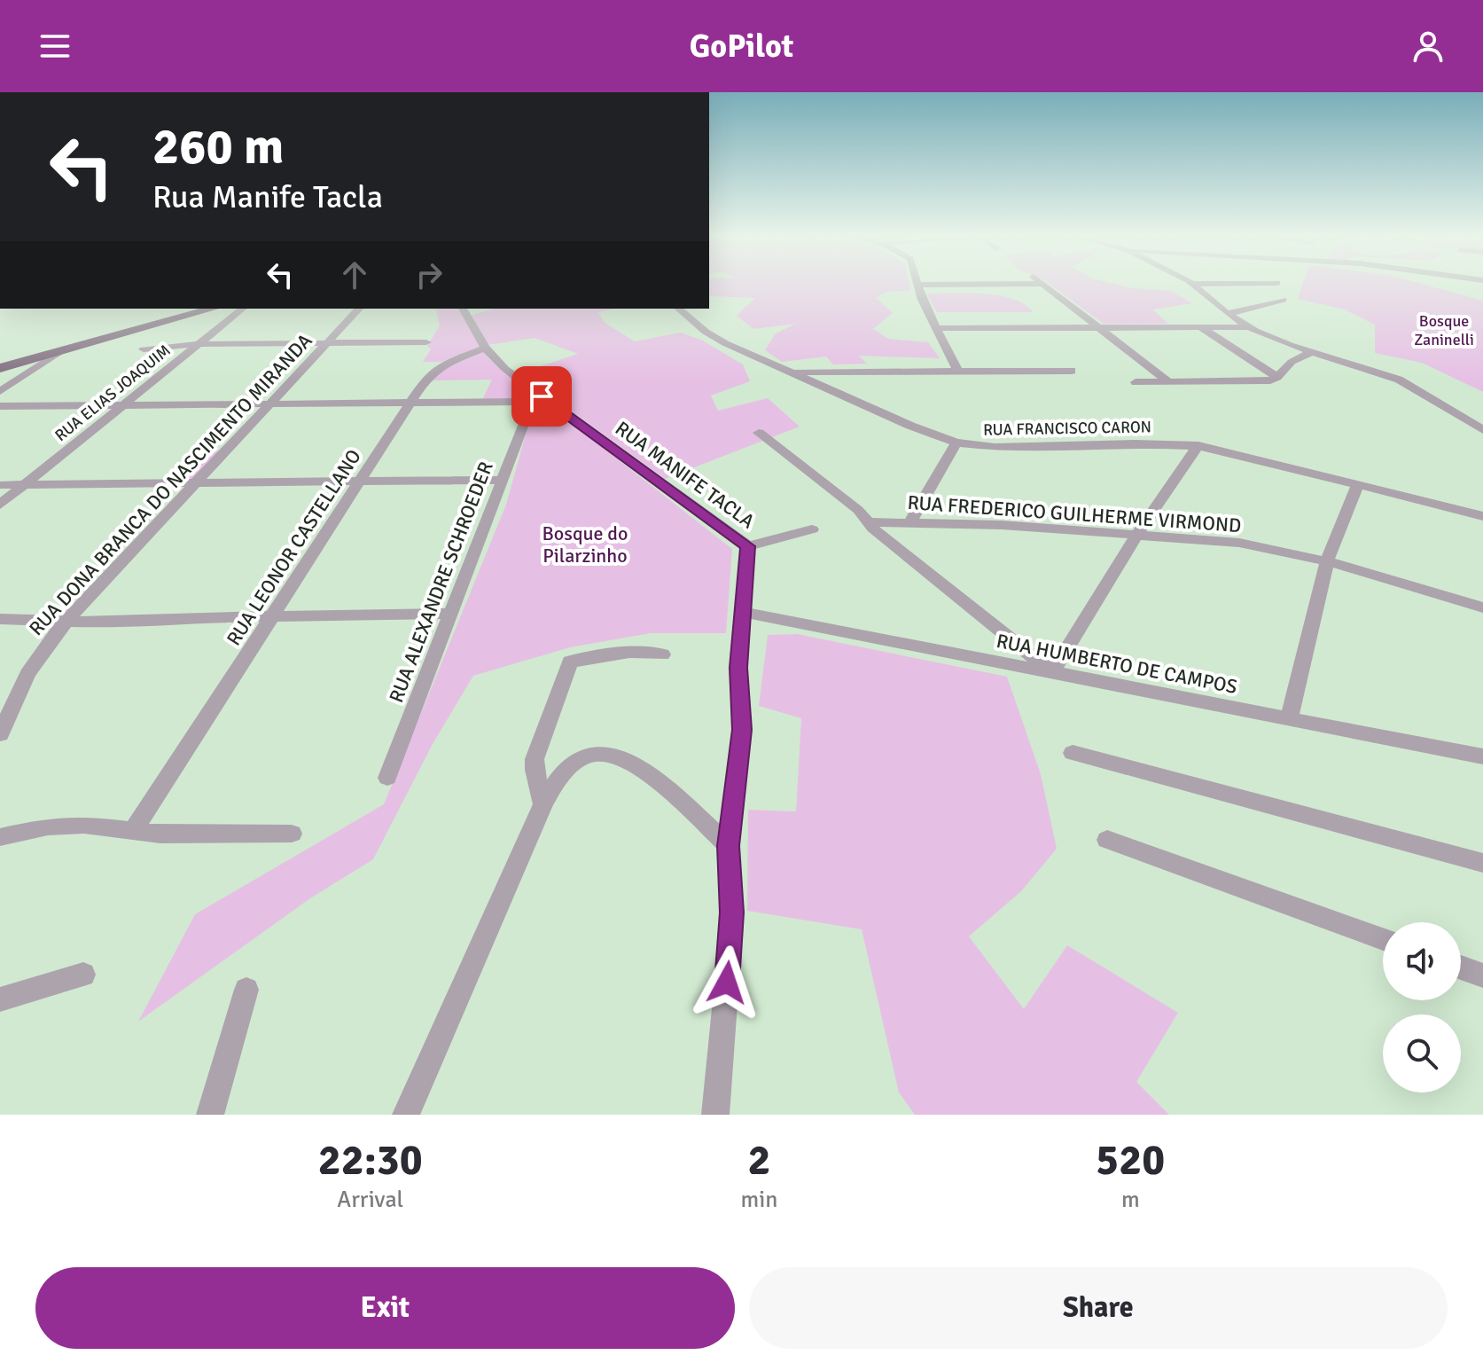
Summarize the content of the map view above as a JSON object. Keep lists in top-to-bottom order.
{
  "streets": {
    "street": [
      "RUA ELIAS JOAQUIM",
      "RUA FRANCISCO CARON",
      "RUA MANIFE TACLA",
      "RUA DONA BRANCA DO NASCIMENTO MIRANDA",
      "RUA FREDERICO GUILHERME VIRMOND",
      "RUA LEONOR CASTELLANO",
      "RUA ALEXANDRE SCHROEDER",
      "RUA HUMBERTO DE CAMPOS"
    ]
  },
  "crossings": [
    ["RUA MANIFE TACLA", "RUA LEONOR CASTELLANO"],
    ["RUA MANIFE TACLA", "RUA HUMBERTO DE CAMPOS"],
    ["RUA LEONOR CASTELLANO", "RUA ALEXANDRE SCHROEDER"]
  ],
  "parks": ["Bosque Zaninelli", "Bosque do Pilarzinho"],
  "page": {
    "header": "GoPilot",
    "turn": ["260 m", "Rua Manife Tacla"],
    "eta": [
      "22:30",
      "Arrival",
      "2",
      "min",
      "520",
      "m"
    ],
    "buttons": ["Exit", "Share"]
  }
}
